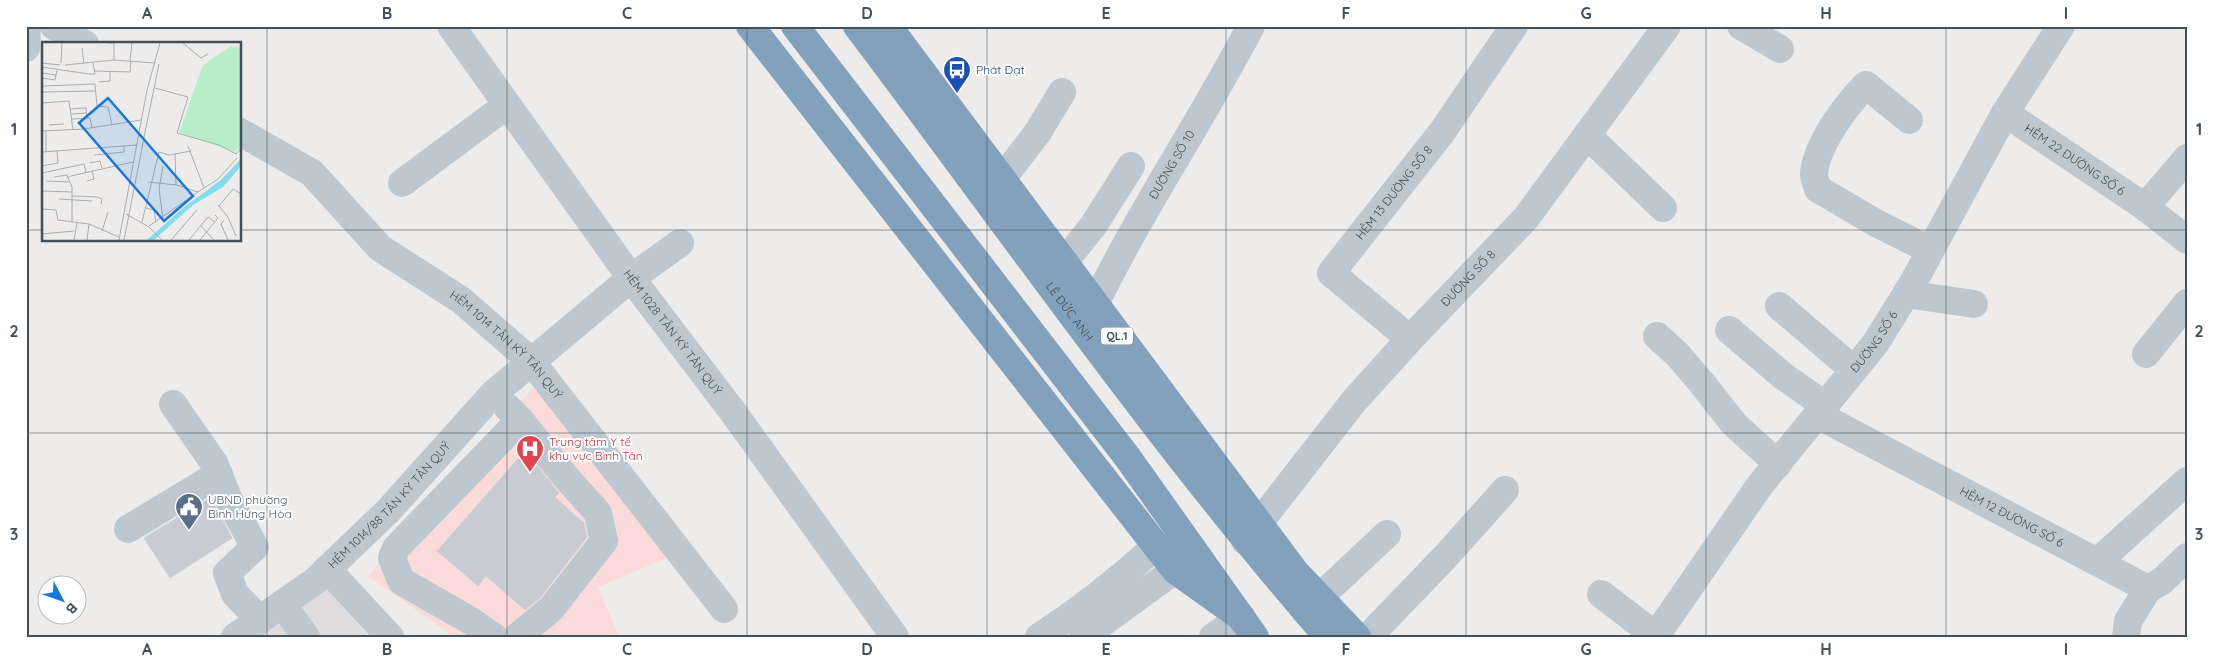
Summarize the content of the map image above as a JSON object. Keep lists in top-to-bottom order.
{
  "streets": {
    "highway": ["LÊ ĐỨC ANH", "QL.1"],
    "street": [
      "HẺM 22 ĐƯỜNG SỐ 6",
      "ĐƯỜNG SỐ 10",
      "HẺM 13 ĐƯỜNG SỐ 8",
      "ĐƯỜNG SỐ 8",
      "HẺM 1028 TÂN KỲ TÂN QUÝ",
      "ĐƯỜNG SỐ 6",
      "HẺM 1014 TÂN KỲ TÂN QUÝ",
      "HẺM 1014/88 TÂN KỲ TÂN QUÝ",
      "HẺM 12 ĐƯỜNG SỐ 6"
    ]
  },
  "crossings": [
    ["HẺM 22 ĐƯỜNG SỐ 6", "ĐƯỜNG SỐ 6"],
    ["ĐƯỜNG SỐ 10", "LÊ ĐỨC ANH"],
    ["HẺM 13 ĐƯỜNG SỐ 8", "ĐƯỜNG SỐ 8"],
    ["ĐƯỜNG SỐ 8", "LÊ ĐỨC ANH"],
    ["HẺM 1028 TÂN KỲ TÂN QUÝ", "HẺM 1014/88 TÂN KỲ TÂN QUÝ"],
    ["ĐƯỜNG SỐ 6", "HẺM 12 ĐƯỜNG SỐ 6"],
    ["HẺM 1014 TÂN KỲ TÂN QUÝ", "HẺM 1014/88 TÂN KỲ TÂN QUÝ"]
  ],
  "places": {
    "bus stop": ["Phát Đạt"],
    "hospital": ["Trung tâm Y tế khu vực Bình Tân"],
    "public building": ["UBND phường Bình Hưng Hòa"]
  },
  "north": "bottom right",
  "grid": {
    "columns": [
      "A",
      "B",
      "C",
      "D",
      "E",
      "F",
      "G",
      "H",
      "I"
    ],
    "rows": ["1", "2", "3"]
  }
}
